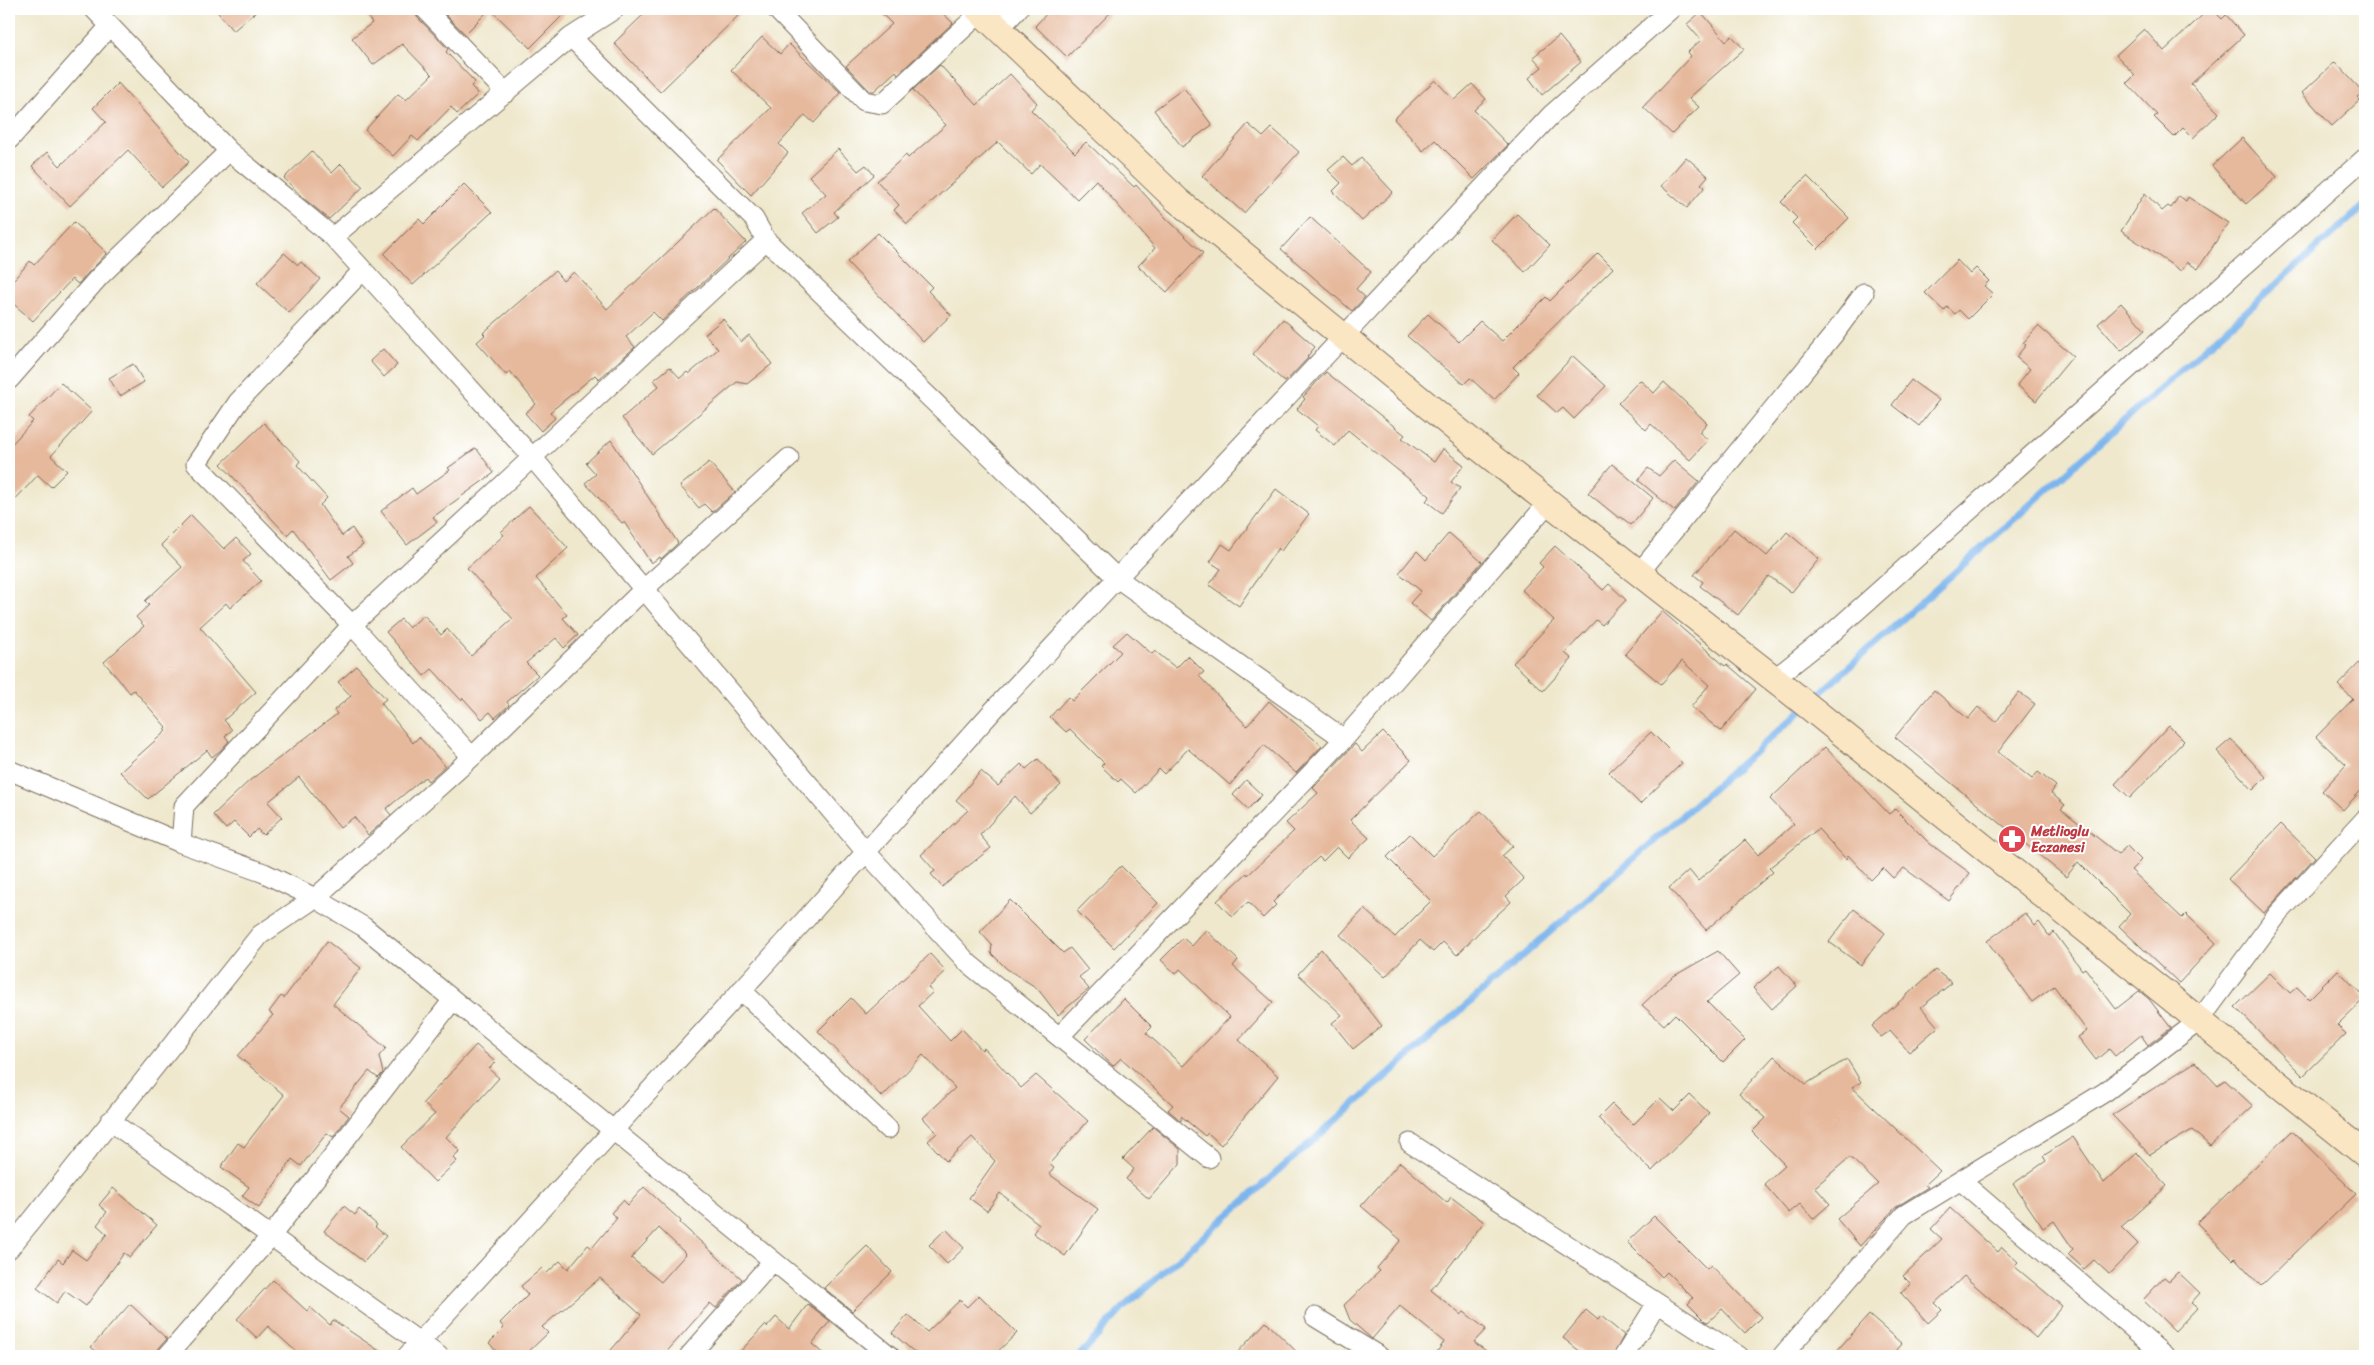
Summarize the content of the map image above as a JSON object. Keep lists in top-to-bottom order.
{
  "places": {
    "pharmacy": ["Metlioglu Eczanesi"]
  }
}
